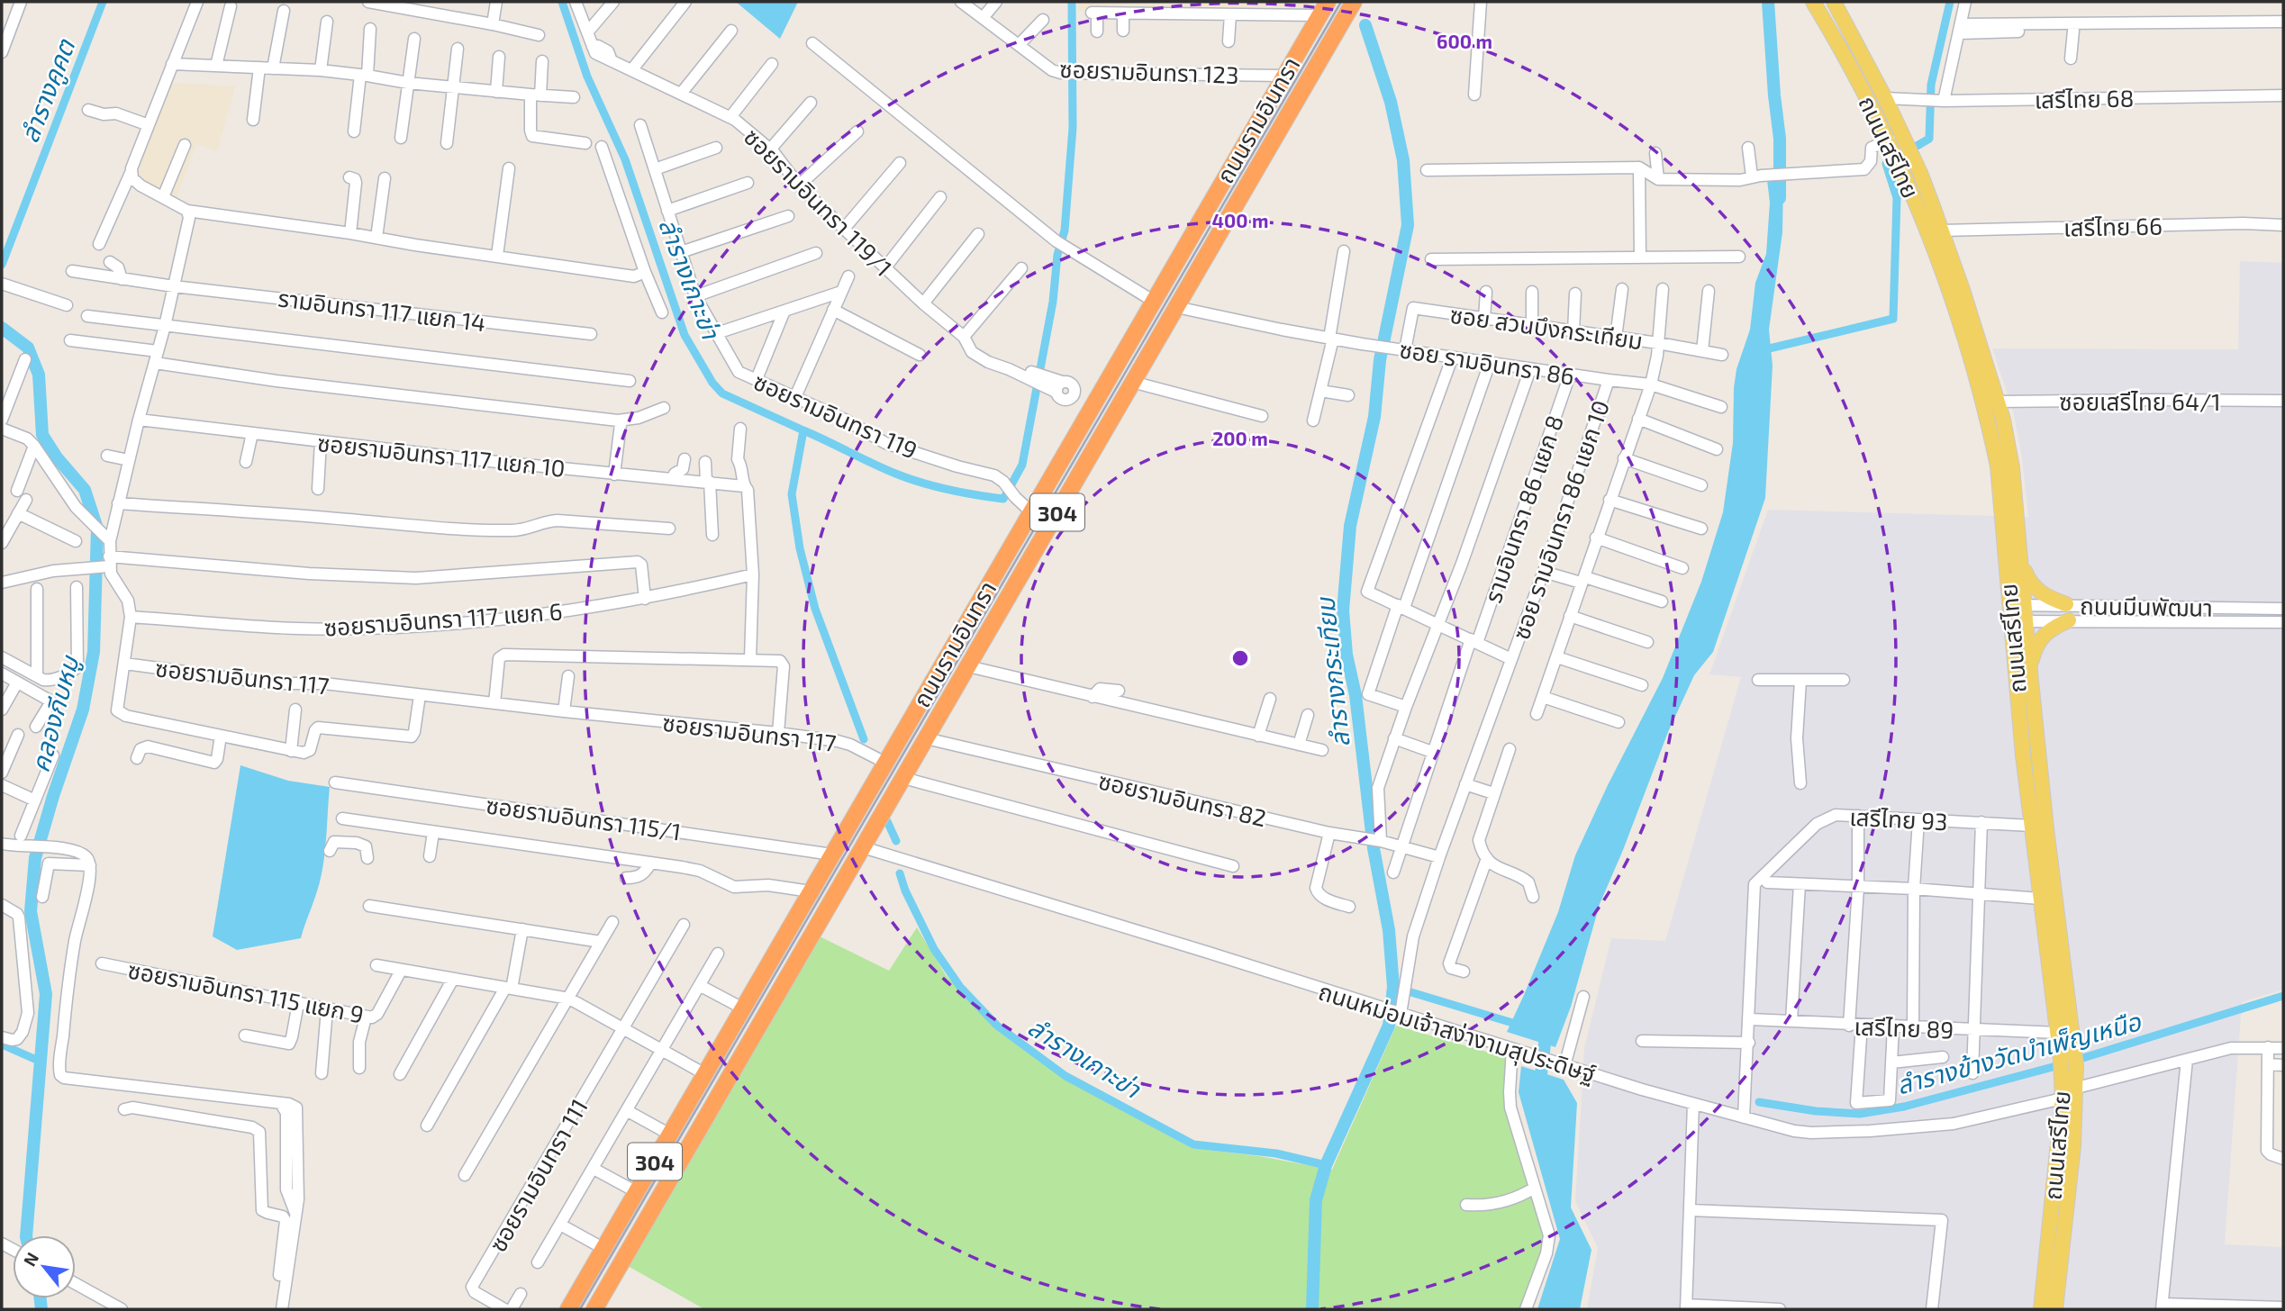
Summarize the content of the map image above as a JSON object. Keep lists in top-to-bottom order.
{
  "streets": {
    "highway": ["ถนนรามอินทรา", "304"],
    "main road": ["ถนนเสรีไทย"],
    "street": [
      "ซอยรามอินทรา 123",
      "เสรีไทย 68",
      "ซอยรามอินทรา 119/1",
      "เสรีไทย 66",
      "รามอินทรา 117 แยก 14",
      "ซอย สวนบึงกระเทียม",
      "ซอย รามอินทรา 86",
      "ซอยเสรีไทย 64/1",
      "ซอยรามอินทรา 119",
      "ซอยรามอินทรา 117 แยก 10",
      "รามอินทรา 86 แยก 8",
      "ซอย รามอินทรา 86 แยก 10",
      "ถนนมีนพัฒนา",
      "ซอยรามอินทรา 117 แยก 6",
      "ซอยรามอินทรา 117",
      "ซอยรามอินทรา 82",
      "ซอยรามอินทรา 115/1",
      "เสรีไทย 93",
      "ซอยรามอินทรา 115 แยก 9",
      "เสรีไทย 89",
      "ถนนหม่อมเจ้าสง่างามสุประดิษฐ์",
      "ซอยรามอินทรา 111"
    ]
  },
  "crossings": [
    ["ซอยรามอินทรา 123", "ถนนรามอินทรา"],
    ["เสรีไทย 68", "ถนนเสรีไทย"],
    ["ถนนรามอินทรา", "ซอยรามอินทรา 119/1"],
    ["ถนนรามอินทรา", "ซอย รามอินทรา 86"],
    ["ถนนรามอินทรา", "ซอยรามอินทรา 119"],
    ["ถนนรามอินทรา", "ซอยรามอินทรา 117"],
    ["ถนนรามอินทรา", "ซอยรามอินทรา 82"],
    ["ถนนรามอินทรา", "ซอยรามอินทรา 115/1"],
    ["ถนนรามอินทรา", "ถนนหม่อมเจ้าสง่างามสุประดิษฐ์"],
    ["ถนนเสรีไทย", "เสรีไทย 66"],
    ["ถนนเสรีไทย", "ซอยเสรีไทย 64/1"],
    ["ถนนเสรีไทย", "ถนนมีนพัฒนา"],
    ["ถนนเสรีไทย", "เสรีไทย 93"],
    ["ถนนเสรีไทย", "เสรีไทย 89"],
    ["ถนนเสรีไทย", "ถนนหม่อมเจ้าสง่างามสุประดิษฐ์"],
    ["ซอย สวนบึงกระเทียม", "ซอย รามอินทรา 86"],
    ["ซอย รามอินทรา 86", "รามอินทรา 86 แยก 8"],
    ["ซอย รามอินทรา 86", "ซอย รามอินทรา 86 แยก 10"],
    ["รามอินทรา 86 แยก 8", "ซอยรามอินทรา 82"],
    ["ซอย รามอินทรา 86 แยก 10", "ซอยรามอินทรา 82"],
    ["ซอย รามอินทรา 86 แยก 10", "ถนนหม่อมเจ้าสง่างามสุประดิษฐ์"],
    ["ซอยรามอินทรา 117 แยก 6", "ซอยรามอินทรา 117"],
    ["เสรีไทย 93", "เสรีไทย 89"]
  ],
  "water": [
    "ลำรางคูคต",
    "ลำรางเกาะข่า",
    "ลำรางกระเทียม",
    "คลองกีบหมู",
    "ลำรางข้างวัดบำเพ็ญเหนือ"
  ],
  "north": "top left",
  "rings": ["600 m", "400 m", "200 m"]
}
